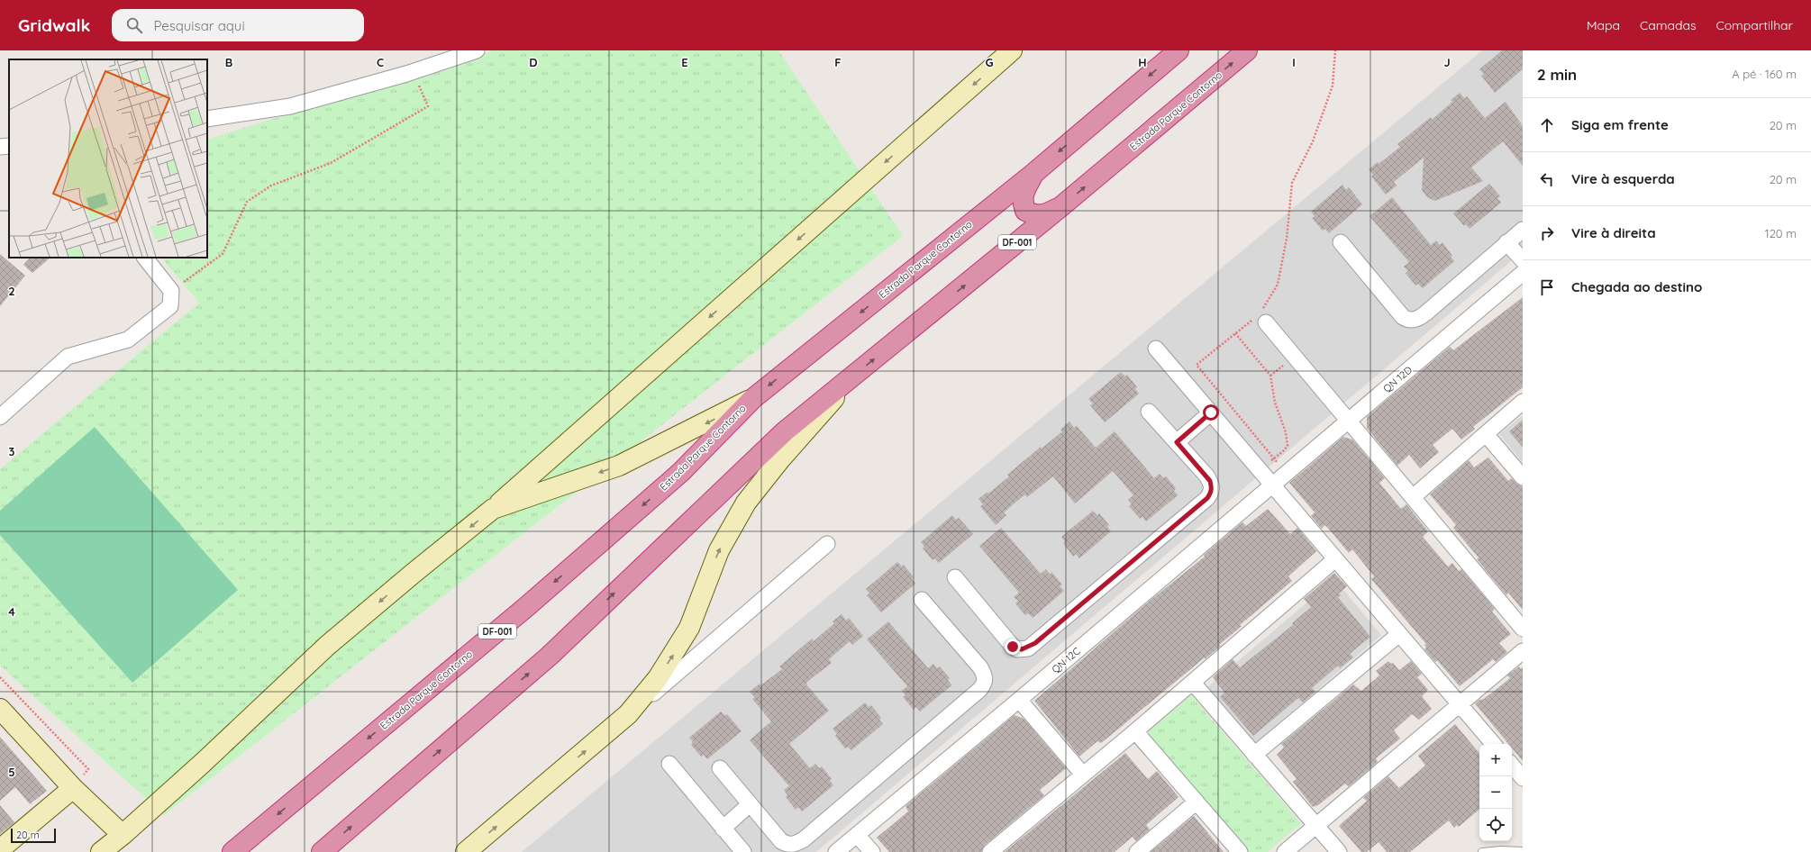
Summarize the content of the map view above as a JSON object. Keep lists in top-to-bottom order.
{
  "streets": {
    "highway": ["Estrada Parque Contorno", "DF-001"],
    "street": ["QN 12D", "QN 12C"]
  },
  "crossings": [
    ["QN 12D", "QN 12C"]
  ],
  "scale_bar": "20 m",
  "page": {
    "header": "Gridwalk",
    "search": "Pesquisar aqui",
    "nav": ["Mapa", "Camadas", "Compartilhar"],
    "heading": ["2 min", "A pé · 160 m"],
    "list": [
      ["Siga em frente", "20 m"],
      ["Vire à esquerda", "20 m"],
      ["Vire à direita", "120 m"],
      "Chegada ao destino"
    ],
    "map_buttons": ["+", "−"],
    "scale": "20 m"
  },
  "grid": {
    "columns": [
      "B",
      "C",
      "D",
      "E",
      "F",
      "G",
      "H",
      "I",
      "J"
    ],
    "rows": [
      "2",
      "3",
      "4",
      "5"
    ]
  }
}
